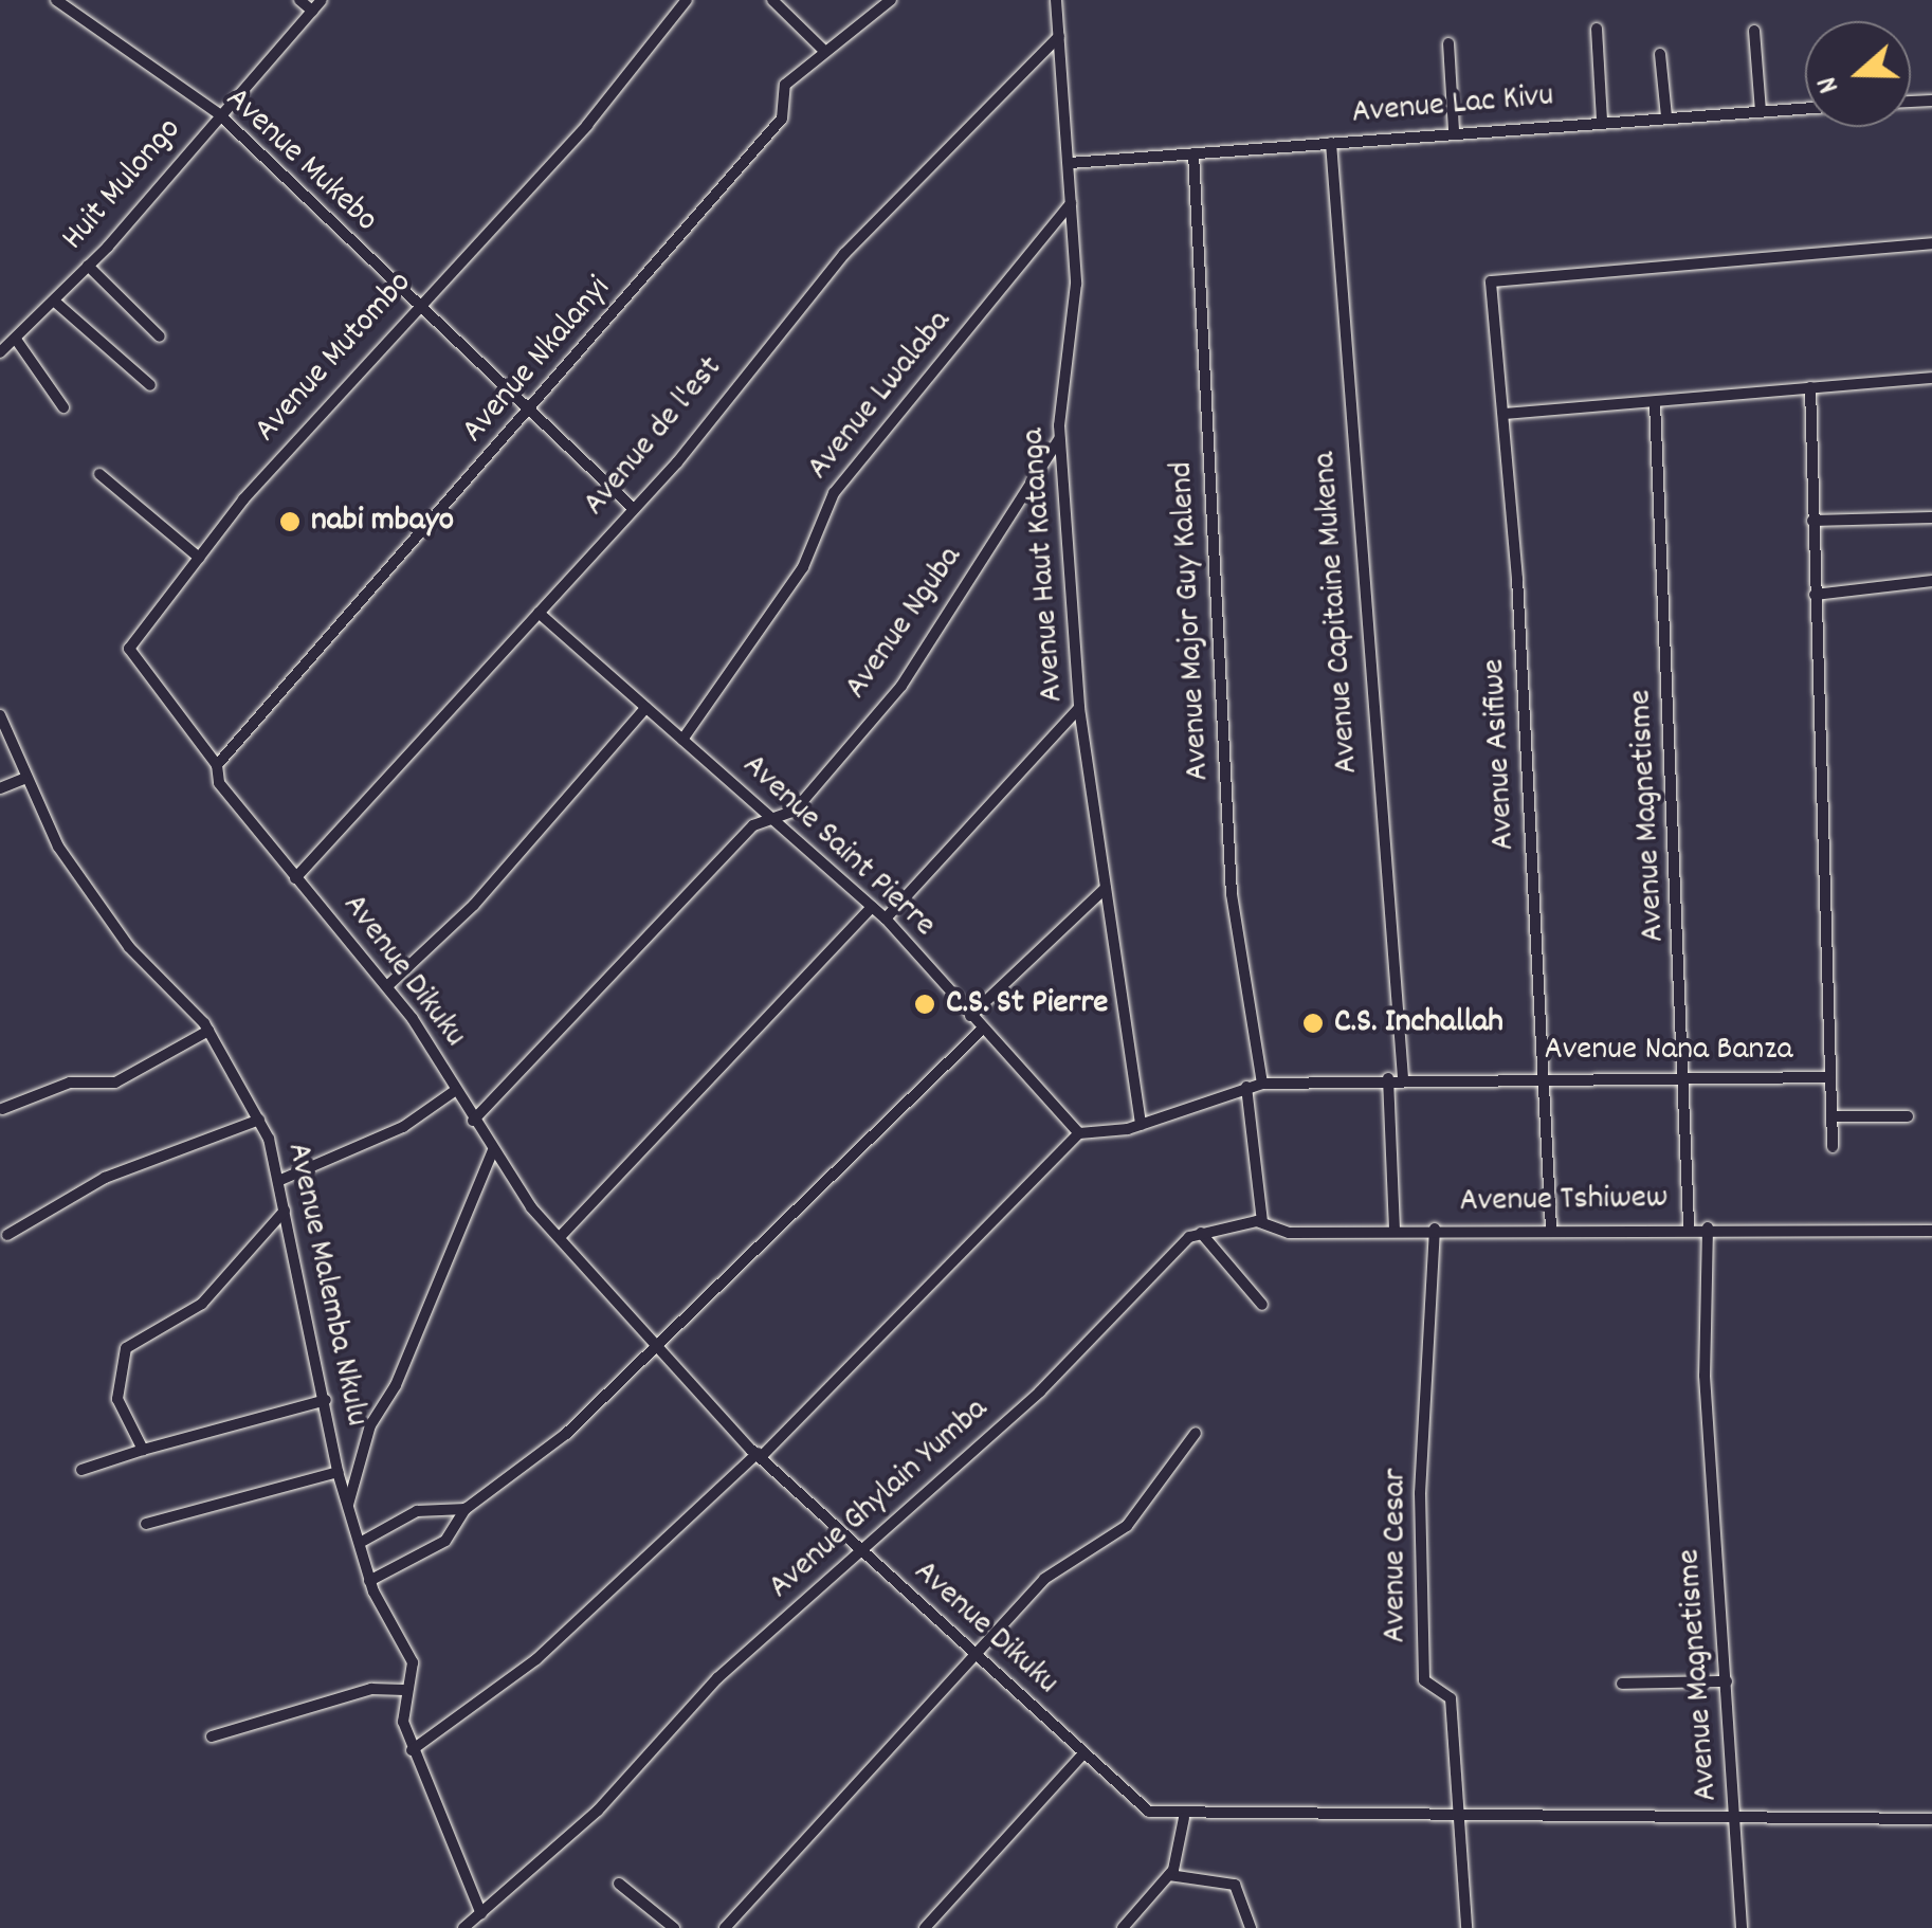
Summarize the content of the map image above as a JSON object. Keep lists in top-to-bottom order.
{
  "streets": {
    "street": [
      "Avenue Lac Kivu",
      "Avenue Mukebo",
      "Huit Mulongo",
      "Avenue Mutombo",
      "Avenue Nkalanyi",
      "Avenue Lwalaba",
      "Avenue de l'est",
      "Avenue Haut Katanga",
      "Avenue Capitaine Mukena",
      "Avenue Major Guy Kalend",
      "Avenue Nguba",
      "Avenue Asifiwe",
      "Avenue Magnetisme",
      "Avenue Saint Pierre",
      "Avenue Dikuku",
      "Avenue Nana Banza",
      "Avenue Tshiwew",
      "Avenue Malemba Nkulu",
      "Avenue Ghylain Yumba",
      "Avenue Cesar"
    ]
  },
  "crossings": [
    ["Avenue Lac Kivu", "Avenue Haut Katanga"],
    ["Avenue Lac Kivu", "Avenue Capitaine Mukena"],
    ["Avenue Lac Kivu", "Avenue Major Guy Kalend"],
    ["Avenue Mukebo", "Huit Mulongo"],
    ["Avenue Mukebo", "Avenue Mutombo"],
    ["Avenue Mukebo", "Avenue Nkalanyi"],
    ["Avenue Mukebo", "Avenue de l'est"],
    ["Avenue Mutombo", "Avenue Nkalanyi"],
    ["Avenue Mutombo", "Avenue Dikuku"],
    ["Avenue Nkalanyi", "Avenue Dikuku"],
    ["Avenue Lwalaba", "Avenue Haut Katanga"],
    ["Avenue Lwalaba", "Avenue Saint Pierre"],
    ["Avenue de l'est", "Avenue Haut Katanga"],
    ["Avenue de l'est", "Avenue Saint Pierre"],
    ["Avenue de l'est", "Avenue Dikuku"],
    ["Avenue Haut Katanga", "Avenue Nguba"],
    ["Avenue Haut Katanga", "Avenue Nana Banza"],
    ["Avenue Capitaine Mukena", "Avenue Nana Banza"],
    ["Avenue Major Guy Kalend", "Avenue Nana Banza"],
    ["Avenue Nguba", "Avenue Saint Pierre"],
    ["Avenue Nguba", "Avenue Dikuku"],
    ["Avenue Asifiwe", "Avenue Nana Banza"],
    ["Avenue Asifiwe", "Avenue Tshiwew"],
    ["Avenue Magnetisme", "Avenue Dikuku"],
    ["Avenue Magnetisme", "Avenue Nana Banza"],
    ["Avenue Magnetisme", "Avenue Tshiwew"],
    ["Avenue Saint Pierre", "Avenue Nana Banza"],
    ["Avenue Dikuku", "Avenue Ghylain Yumba"],
    ["Avenue Dikuku", "Avenue Cesar"],
    ["Avenue Tshiwew", "Avenue Ghylain Yumba"],
    ["Avenue Tshiwew", "Avenue Cesar"],
    ["Avenue Malemba Nkulu", "Avenue Ghylain Yumba"]
  ],
  "places": ["nabi mbayo", "C.S. St Pierre", "C.S. Inchallah"],
  "north": "left"
}
